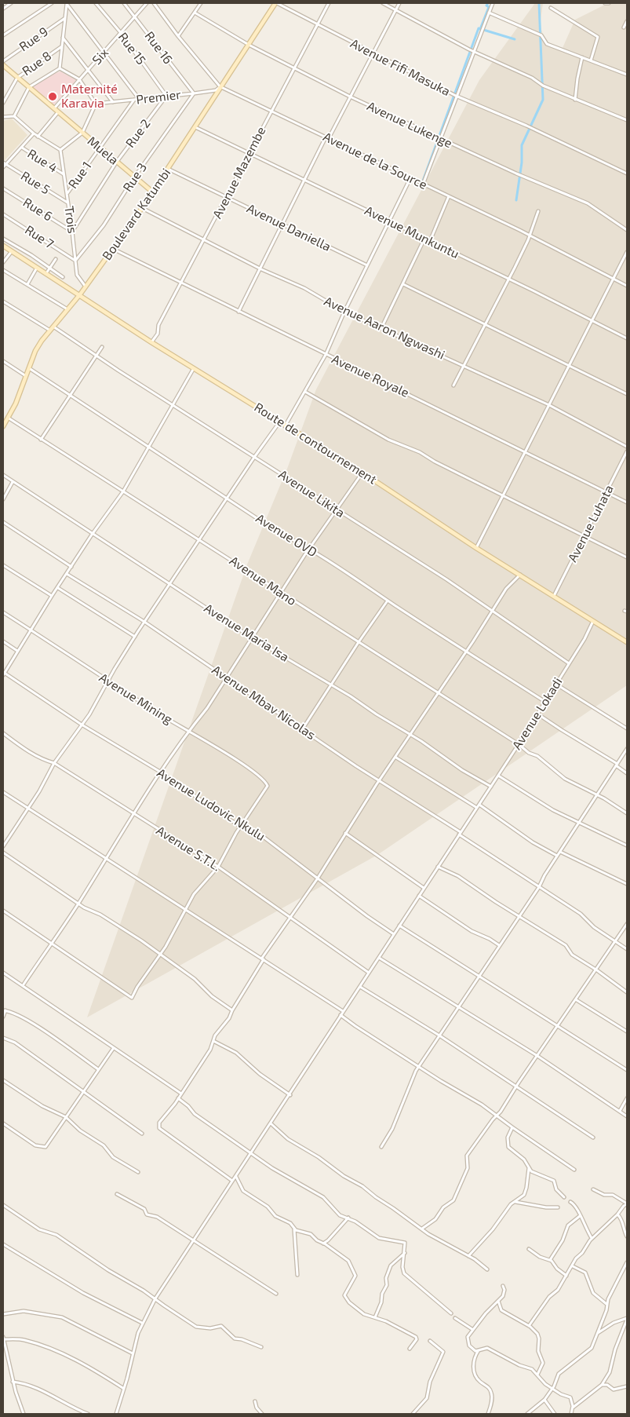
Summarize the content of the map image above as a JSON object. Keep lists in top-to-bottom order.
{
  "streets": {
    "street": [
      "Rue 9",
      "Rue 16",
      "Rue 15",
      "Six",
      "Rue 8",
      "Avenue Fifi Masuka",
      "Premier",
      "Avenue Lukenge",
      "Rue 2",
      "Muela",
      "Rue 4",
      "Avenue de la Source",
      "Avenue Mazembe",
      "Rue 1",
      "Rue 3",
      "Rue 5",
      "Rue 6",
      "Boulevard Katumbi",
      "Trois",
      "Avenue Daniella",
      "Avenue Munkuntu",
      "Rue 7",
      "Avenue Aaron Ngwashi",
      "Avenue Royale",
      "Route de contournement",
      "Avenue Likita",
      "Avenue Luhata",
      "Avenue OVD",
      "Avenue Mano",
      "Avenue Maria Isa",
      "Avenue Mining",
      "Avenue Mbav Nicolas",
      "Avenue Lokadi",
      "Avenue Ludovic Nkulu",
      "Avenue S.T.L."
    ]
  },
  "crossings": [
    ["Rue 16", "Six"],
    ["Rue 16", "Premier"],
    ["Rue 16", "Rue 3"],
    ["Rue 15", "Six"],
    ["Rue 15", "Premier"],
    ["Rue 15", "Rue 2"],
    ["Six", "Muela"],
    ["Rue 8", "Muela"],
    ["Avenue Fifi Masuka", "Avenue Mazembe"],
    ["Avenue Fifi Masuka", "Boulevard Katumbi"],
    ["Premier", "Rue 2"],
    ["Premier", "Avenue de la Source"],
    ["Premier", "Rue 1"],
    ["Premier", "Rue 3"],
    ["Premier", "Boulevard Katumbi"],
    ["Avenue Lukenge", "Avenue Mazembe"],
    ["Avenue Lukenge", "Boulevard Katumbi"],
    ["Rue 2", "Muela"],
    ["Rue 2", "Rue 6"],
    ["Rue 2", "Trois"],
    ["Muela", "Rue 1"],
    ["Muela", "Rue 3"],
    ["Muela", "Boulevard Katumbi"],
    ["Rue 4", "Trois"],
    ["Avenue de la Source", "Avenue Mazembe"],
    ["Avenue de la Source", "Boulevard Katumbi"],
    ["Avenue Mazembe", "Avenue Daniella"],
    ["Avenue Mazembe", "Avenue Munkuntu"],
    ["Avenue Mazembe", "Avenue Aaron Ngwashi"],
    ["Avenue Mazembe", "Avenue Royale"],
    ["Avenue Mazembe", "Route de contournement"],
    ["Rue 1", "Trois"],
    ["Rue 3", "Trois"],
    ["Rue 3", "Rue 7"],
    ["Rue 5", "Trois"],
    ["Rue 6", "Trois"],
    ["Boulevard Katumbi", "Trois"],
    ["Boulevard Katumbi", "Avenue Daniella"],
    ["Boulevard Katumbi", "Avenue Munkuntu"],
    ["Boulevard Katumbi", "Avenue Aaron Ngwashi"],
    ["Boulevard Katumbi", "Avenue Royale"],
    ["Boulevard Katumbi", "Route de contournement"],
    ["Boulevard Katumbi", "Avenue Likita"],
    ["Boulevard Katumbi", "Avenue OVD"],
    ["Boulevard Katumbi", "Avenue Mano"],
    ["Trois", "Rue 7"],
    ["Avenue Royale", "Avenue Luhata"],
    ["Route de contournement", "Avenue Luhata"],
    ["Route de contournement", "Avenue Lokadi"],
    ["Avenue Likita", "Avenue Lokadi"],
    ["Avenue OVD", "Avenue Lokadi"],
    ["Avenue Mano", "Avenue Lokadi"],
    ["Avenue Maria Isa", "Avenue Lokadi"],
    ["Avenue Mining", "Avenue Ludovic Nkulu"],
    ["Avenue Mbav Nicolas", "Avenue Lokadi"],
    ["Avenue Lokadi", "Avenue Ludovic Nkulu"],
    ["Avenue Lokadi", "Avenue S.T.L."]
  ],
  "places": ["Maternité Karavia"]
}
